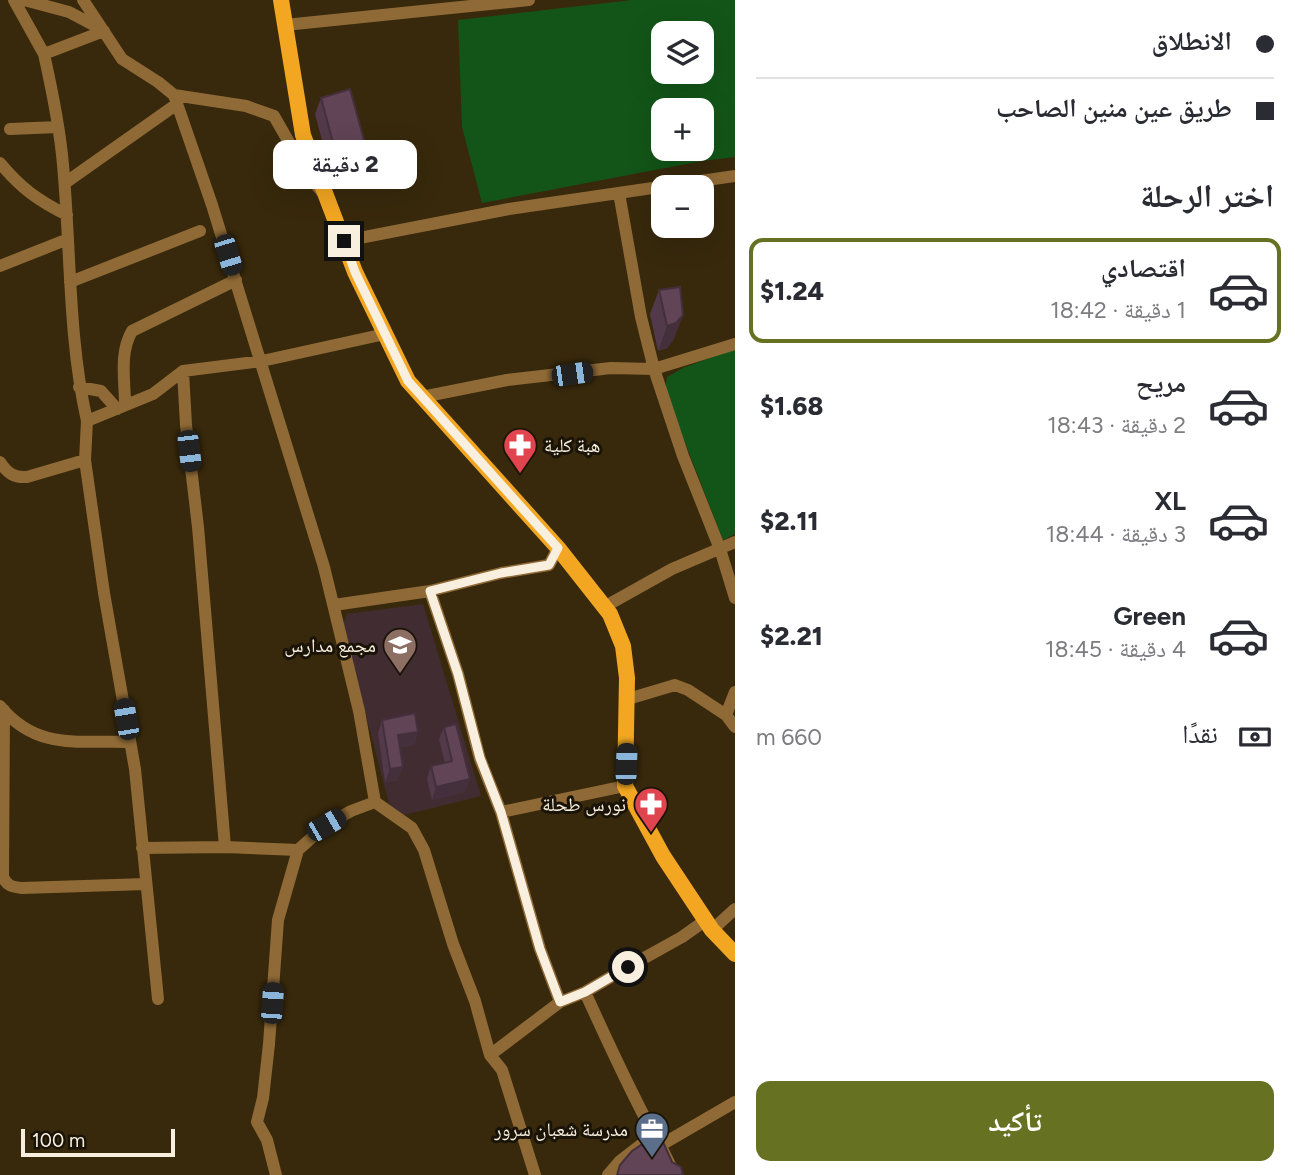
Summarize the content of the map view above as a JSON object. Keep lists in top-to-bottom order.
{
  "places": {
    "pharmacy": ["هبة كلية", "نورس طحلة"],
    "school or university": ["مجمع مدارس"],
    "office": ["مدرسة شعبان سرور"]
  },
  "scale_bar": "100 m",
  "page": {
    "banner": ["الانطلاق", "طريق عين منين الصاحب"],
    "map_buttons": ["+", "−"],
    "bubble": "2 دقيقة",
    "heading": "اختر الرحلة",
    "list": [
      {
        "name": "اقتصادي",
        "note": "1 دقيقة · 18:42",
        "value": "$1.24"
      },
      {
        "name": "مريح",
        "note": "2 دقيقة · 18:43",
        "value": "$1.68"
      },
      {
        "name": "XL",
        "note": "3 دقيقة · 18:44",
        "value": "$2.11"
      },
      {
        "name": "Green",
        "note": "4 دقيقة · 18:45",
        "value": "$2.21"
      }
    ],
    "pay": ["نقدًا", "660 m"],
    "buttons": "تأكيد",
    "scale": "100 m"
  }
}
